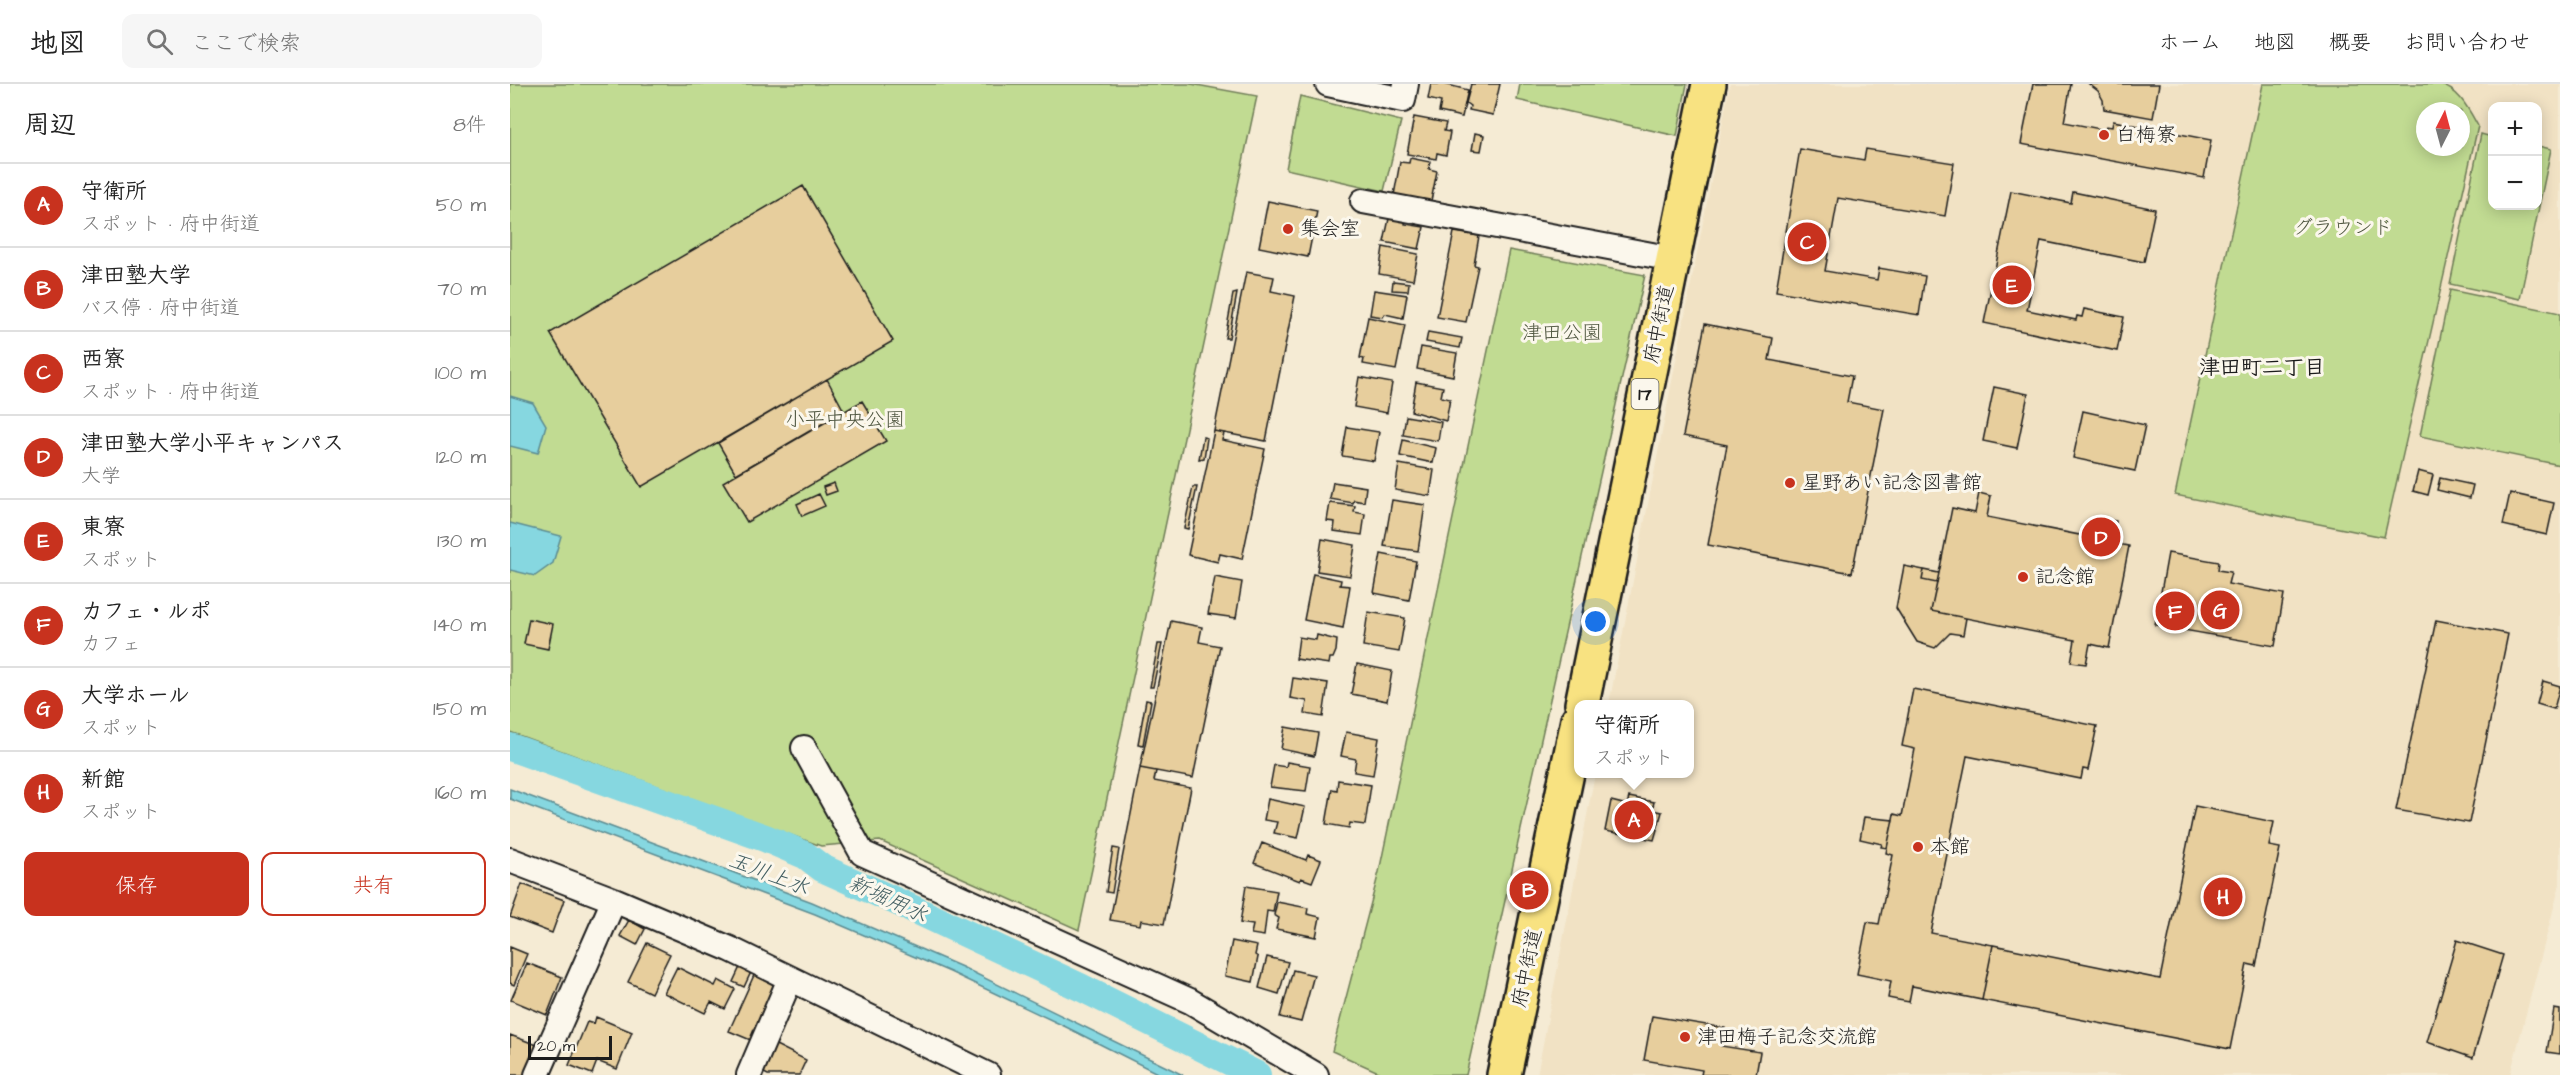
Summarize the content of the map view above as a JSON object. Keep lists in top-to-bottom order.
{
  "streets": {
    "main road": ["府中街道", "17"]
  },
  "districts": ["津田町二丁目"],
  "water": ["玉川上水", "新堀用水"],
  "parks": ["グラウンド", "津田公園", "小平中央公園"],
  "places": [
    "白梅寮",
    "集会室",
    "星野あい記念図書館",
    "記念館",
    "本館",
    "津田梅子記念交流館"
  ],
  "scale_bar": "20 m",
  "north": "top",
  "page": {
    "header": "地図",
    "search": "ここで検索",
    "nav": [
      "ホーム",
      "地図",
      "概要",
      "お問い合わせ"
    ],
    "heading": ["周辺", "8件"],
    "map_buttons": ["+", "−"],
    "list": [
      {
        "mark": "A",
        "name": "守衛所",
        "note": "スポット · 府中街道",
        "value": "50 m"
      },
      {
        "mark": "B",
        "name": "津田塾大学",
        "note": "バス停 · 府中街道",
        "value": "70 m"
      },
      {
        "mark": "C",
        "name": "西寮",
        "note": "スポット · 府中街道",
        "value": "100 m"
      },
      {
        "mark": "D",
        "name": "津田塾大学小平キャンパス",
        "note": "大学",
        "value": "120 m"
      },
      {
        "mark": "E",
        "name": "東寮",
        "note": "スポット",
        "value": "130 m"
      },
      {
        "mark": "F",
        "name": "カフェ・ルポ",
        "note": "カフェ",
        "value": "140 m"
      },
      {
        "mark": "G",
        "name": "大学ホール",
        "note": "スポット",
        "value": "150 m"
      },
      {
        "mark": "H",
        "name": "新館",
        "note": "スポット",
        "value": "160 m"
      }
    ],
    "pins": [
      "C",
      "E",
      "D",
      "G",
      "F",
      "A",
      "B",
      "H"
    ],
    "popup": ["守衛所", "スポット"],
    "buttons": ["保存", "共有"],
    "scale": "20 m"
  }
}
